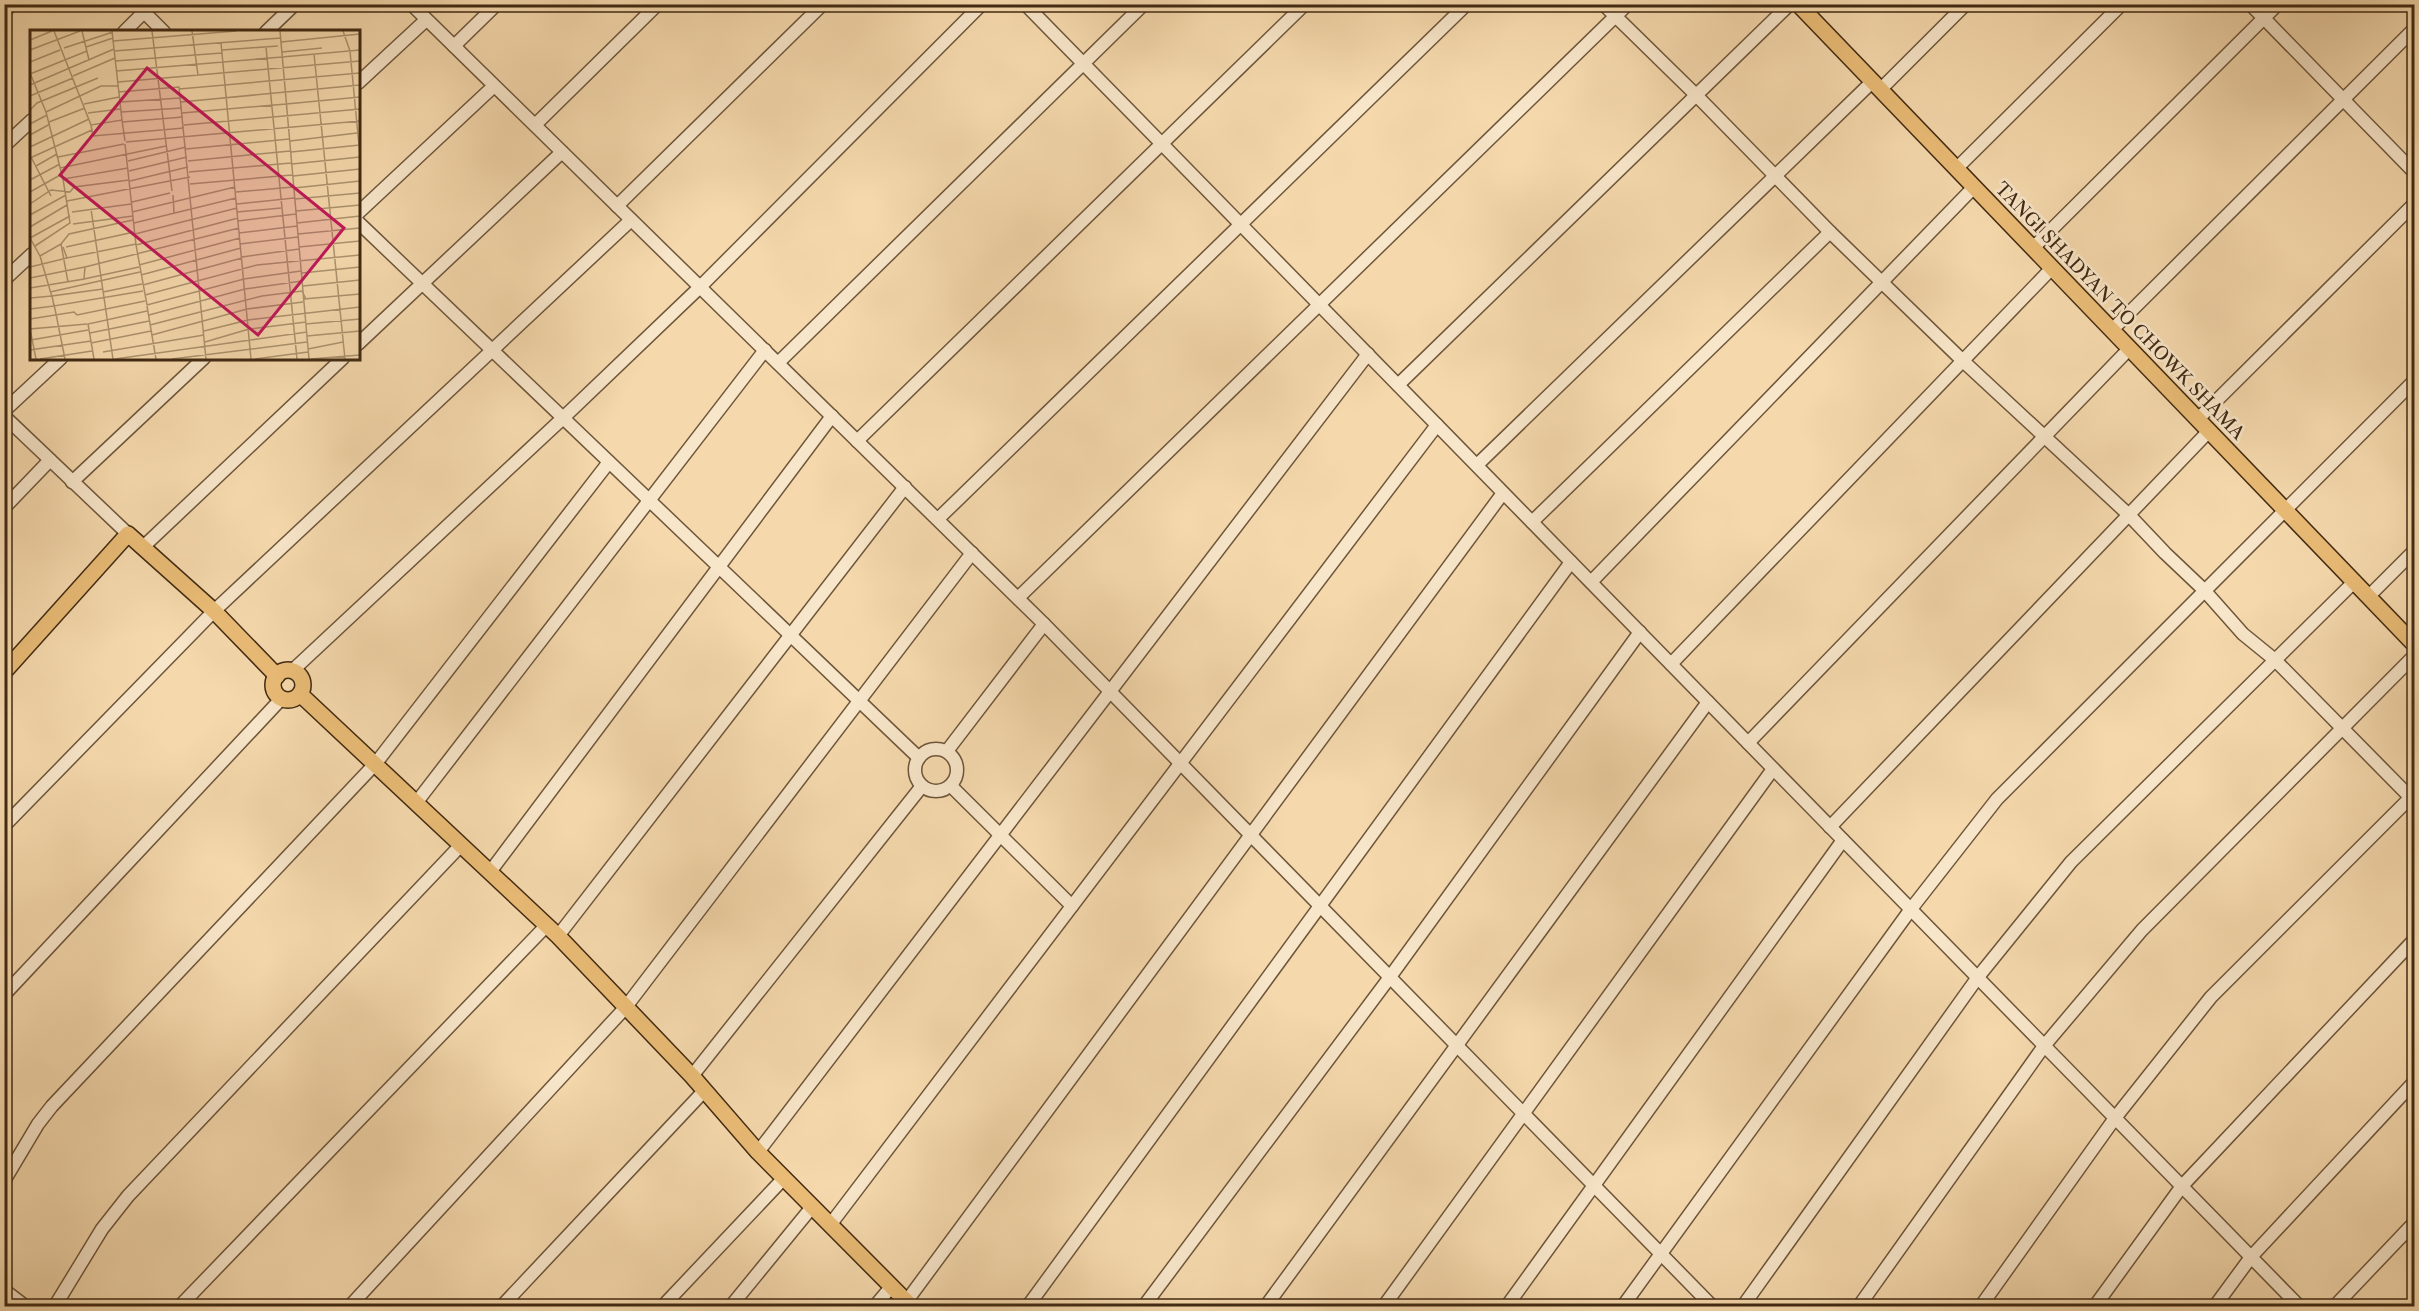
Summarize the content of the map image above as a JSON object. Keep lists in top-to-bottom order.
{
  "streets": {
    "main road": ["TANGI SHADYAN TO CHOWK SHAMA"]
  }
}
